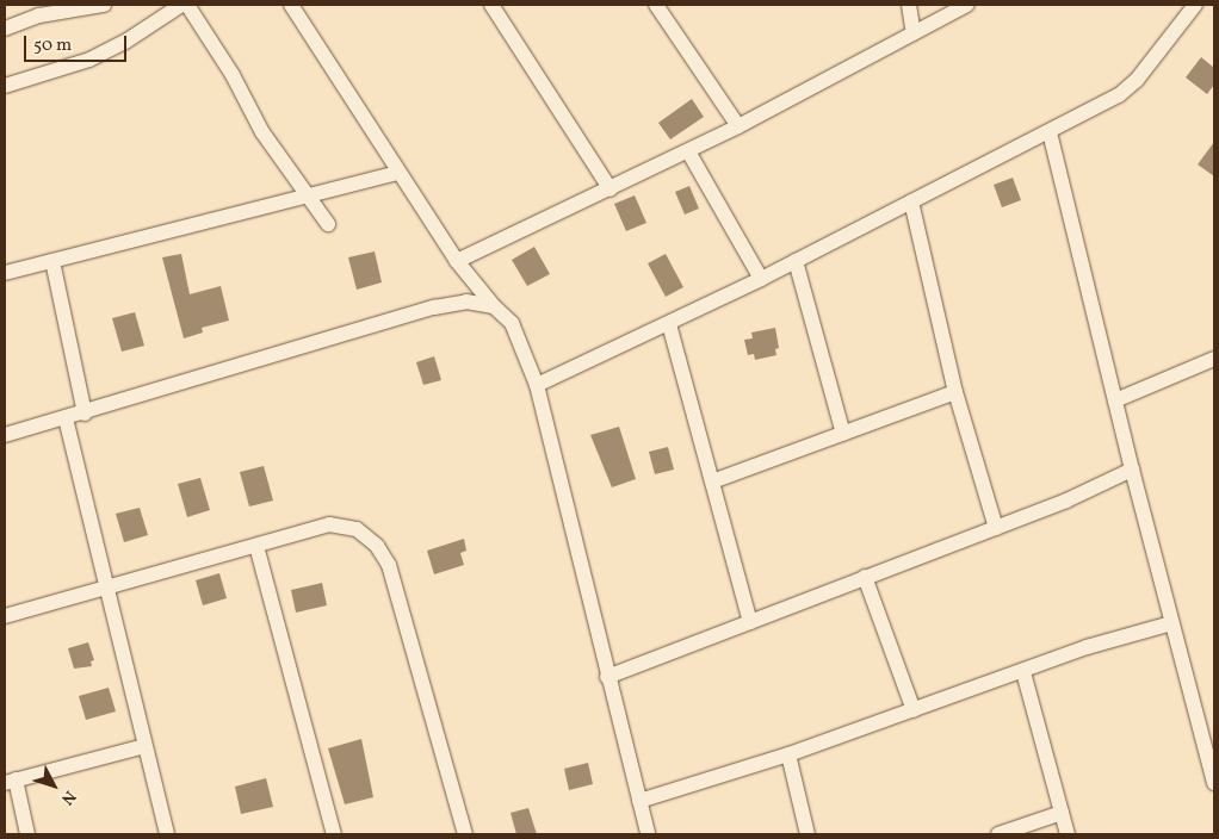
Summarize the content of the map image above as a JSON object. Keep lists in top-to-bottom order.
{
  "scale_bar": "50 m",
  "north": "bottom right"
}
